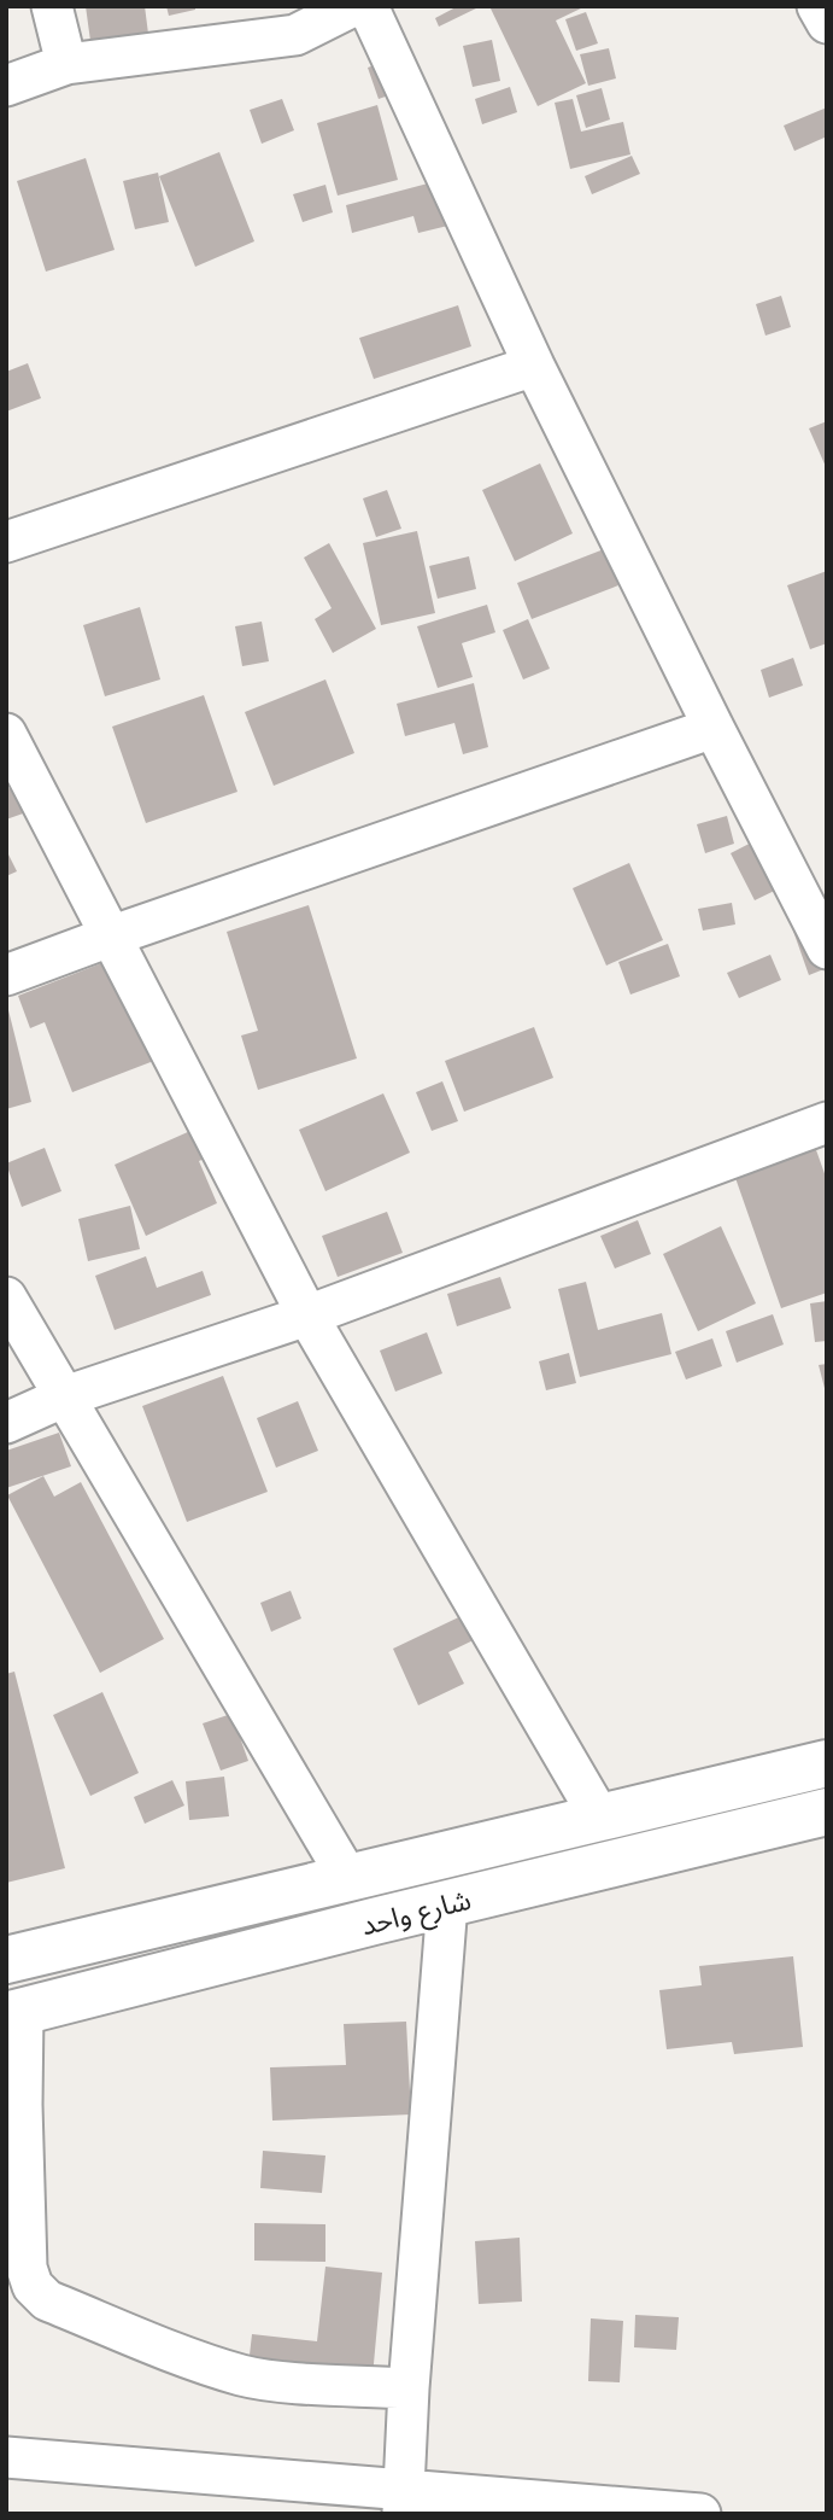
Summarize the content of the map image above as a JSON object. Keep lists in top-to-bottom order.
{
  "streets": {
    "street": ["شارع واحد"]
  }
}
